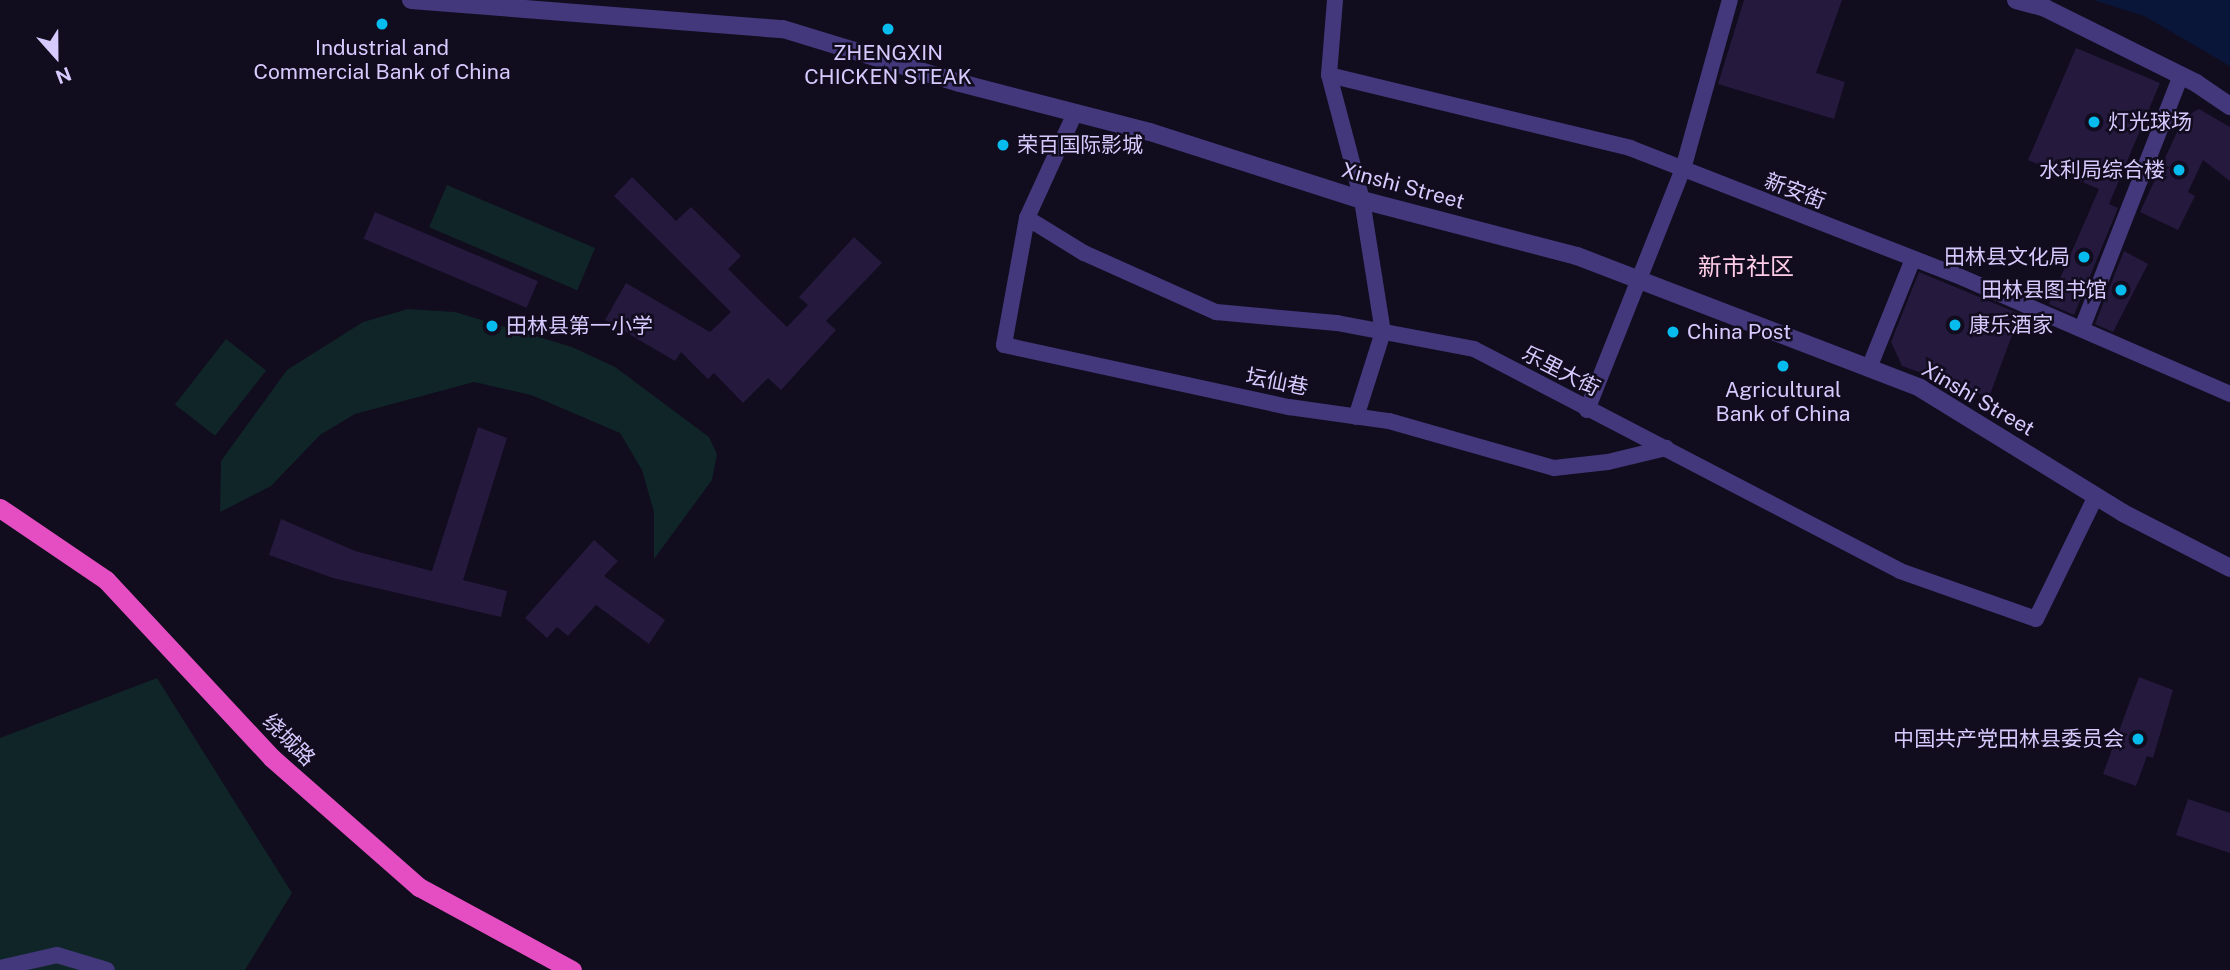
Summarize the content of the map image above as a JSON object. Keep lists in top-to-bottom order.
{
  "streets": {
    "highway": ["绕城路"],
    "street": [
      "Xinshi Street",
      "新安街",
      "乐里大街",
      "坛仙巷"
    ]
  },
  "crossings": [
    ["Xinshi Street", "乐里大街"],
    ["乐里大街", "坛仙巷"]
  ],
  "districts": ["新市社区"],
  "places": [
    "Industrial and Commercial Bank of China",
    "ZHENGXIN CHICKEN STEAK",
    "灯光球场",
    "荣百国际影城",
    "水利局综合楼",
    "田林县文化局",
    "田林县图书馆",
    "康乐酒家",
    "田林县第一小学",
    "China Post",
    "Agricultural Bank of China",
    "中国共产党田林县委员会"
  ],
  "north": "bottom"
}
